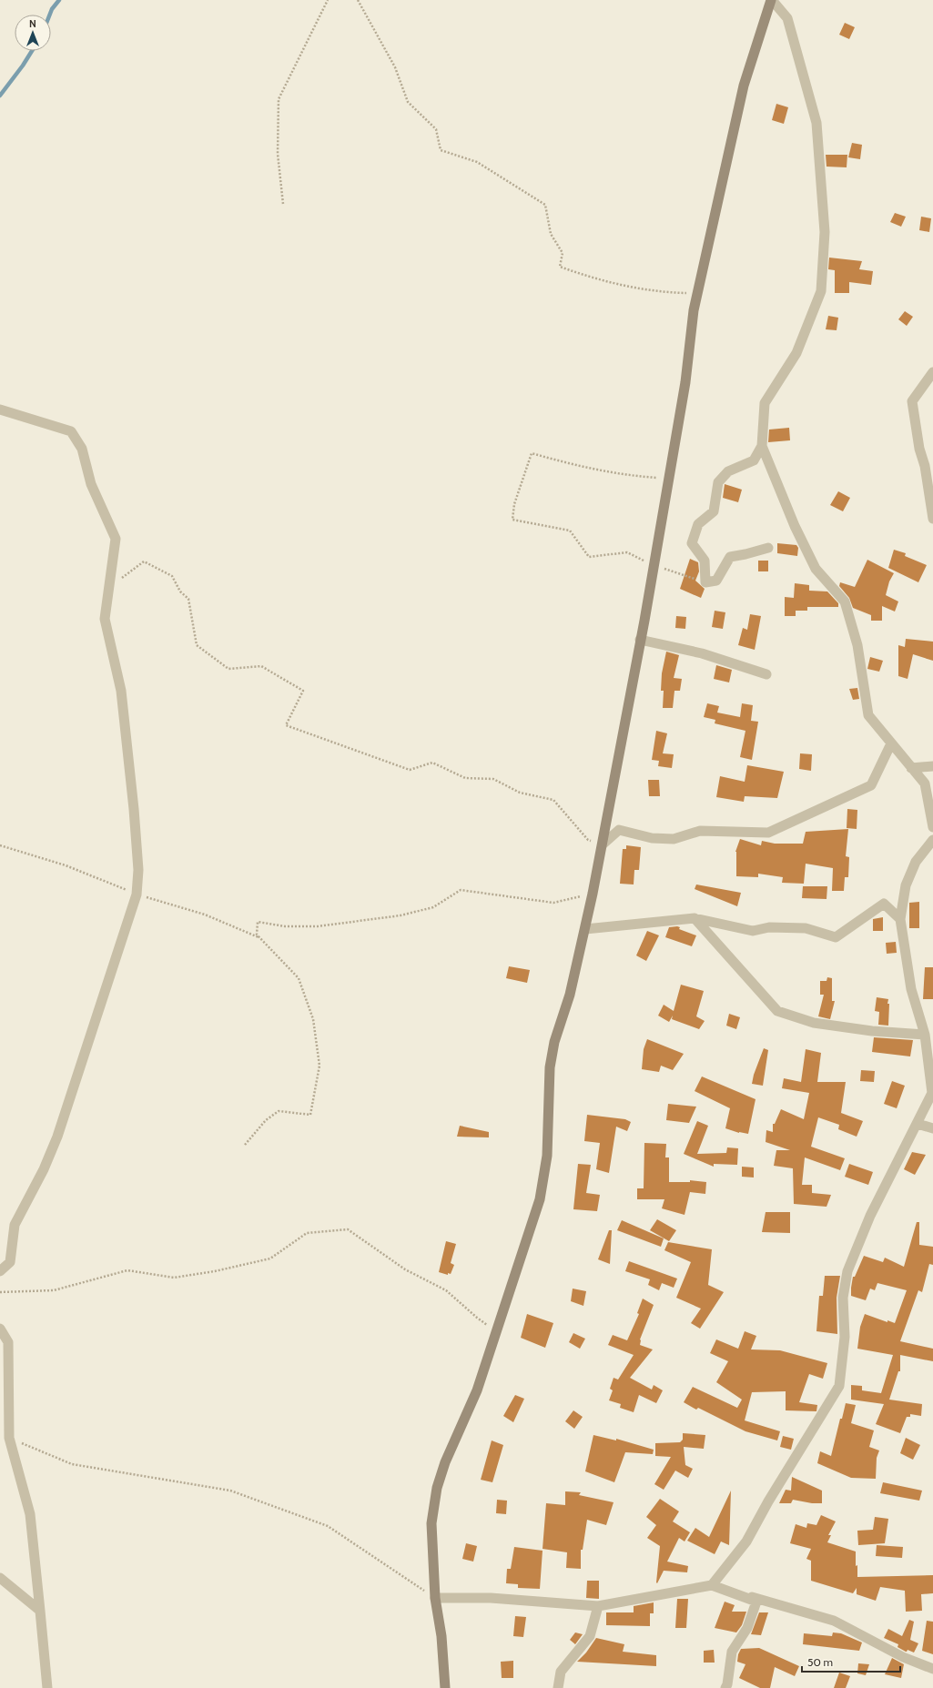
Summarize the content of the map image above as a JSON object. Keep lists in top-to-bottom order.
{
  "scale_bar": "50 m",
  "north": "top"
}
